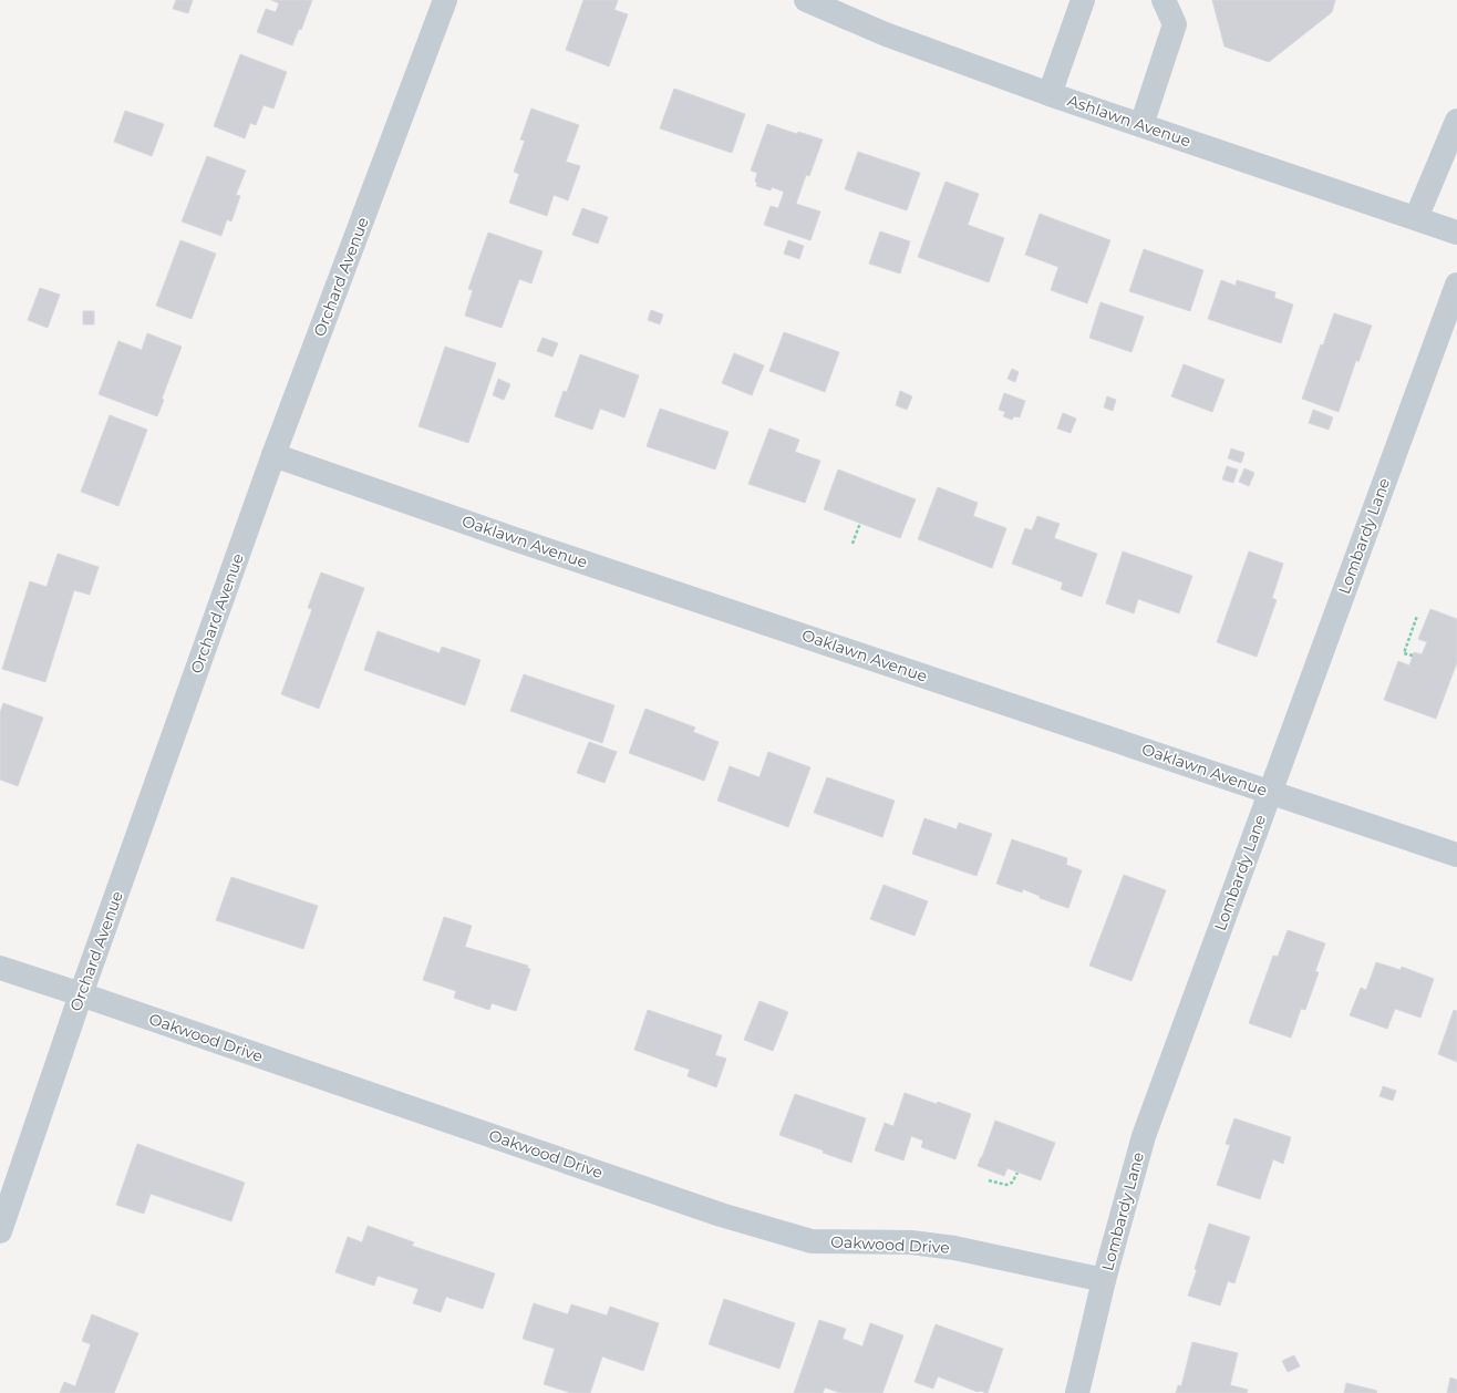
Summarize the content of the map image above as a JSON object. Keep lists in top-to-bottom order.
{
  "streets": {
    "street": [
      "Ashlawn Avenue",
      "Orchard Avenue",
      "Lombardy Lane",
      "Oaklawn Avenue",
      "Oakwood Drive"
    ]
  },
  "crossings": [
    ["Orchard Avenue", "Oaklawn Avenue"],
    ["Orchard Avenue", "Oakwood Drive"],
    ["Lombardy Lane", "Oaklawn Avenue"],
    ["Lombardy Lane", "Oakwood Drive"]
  ]
}
